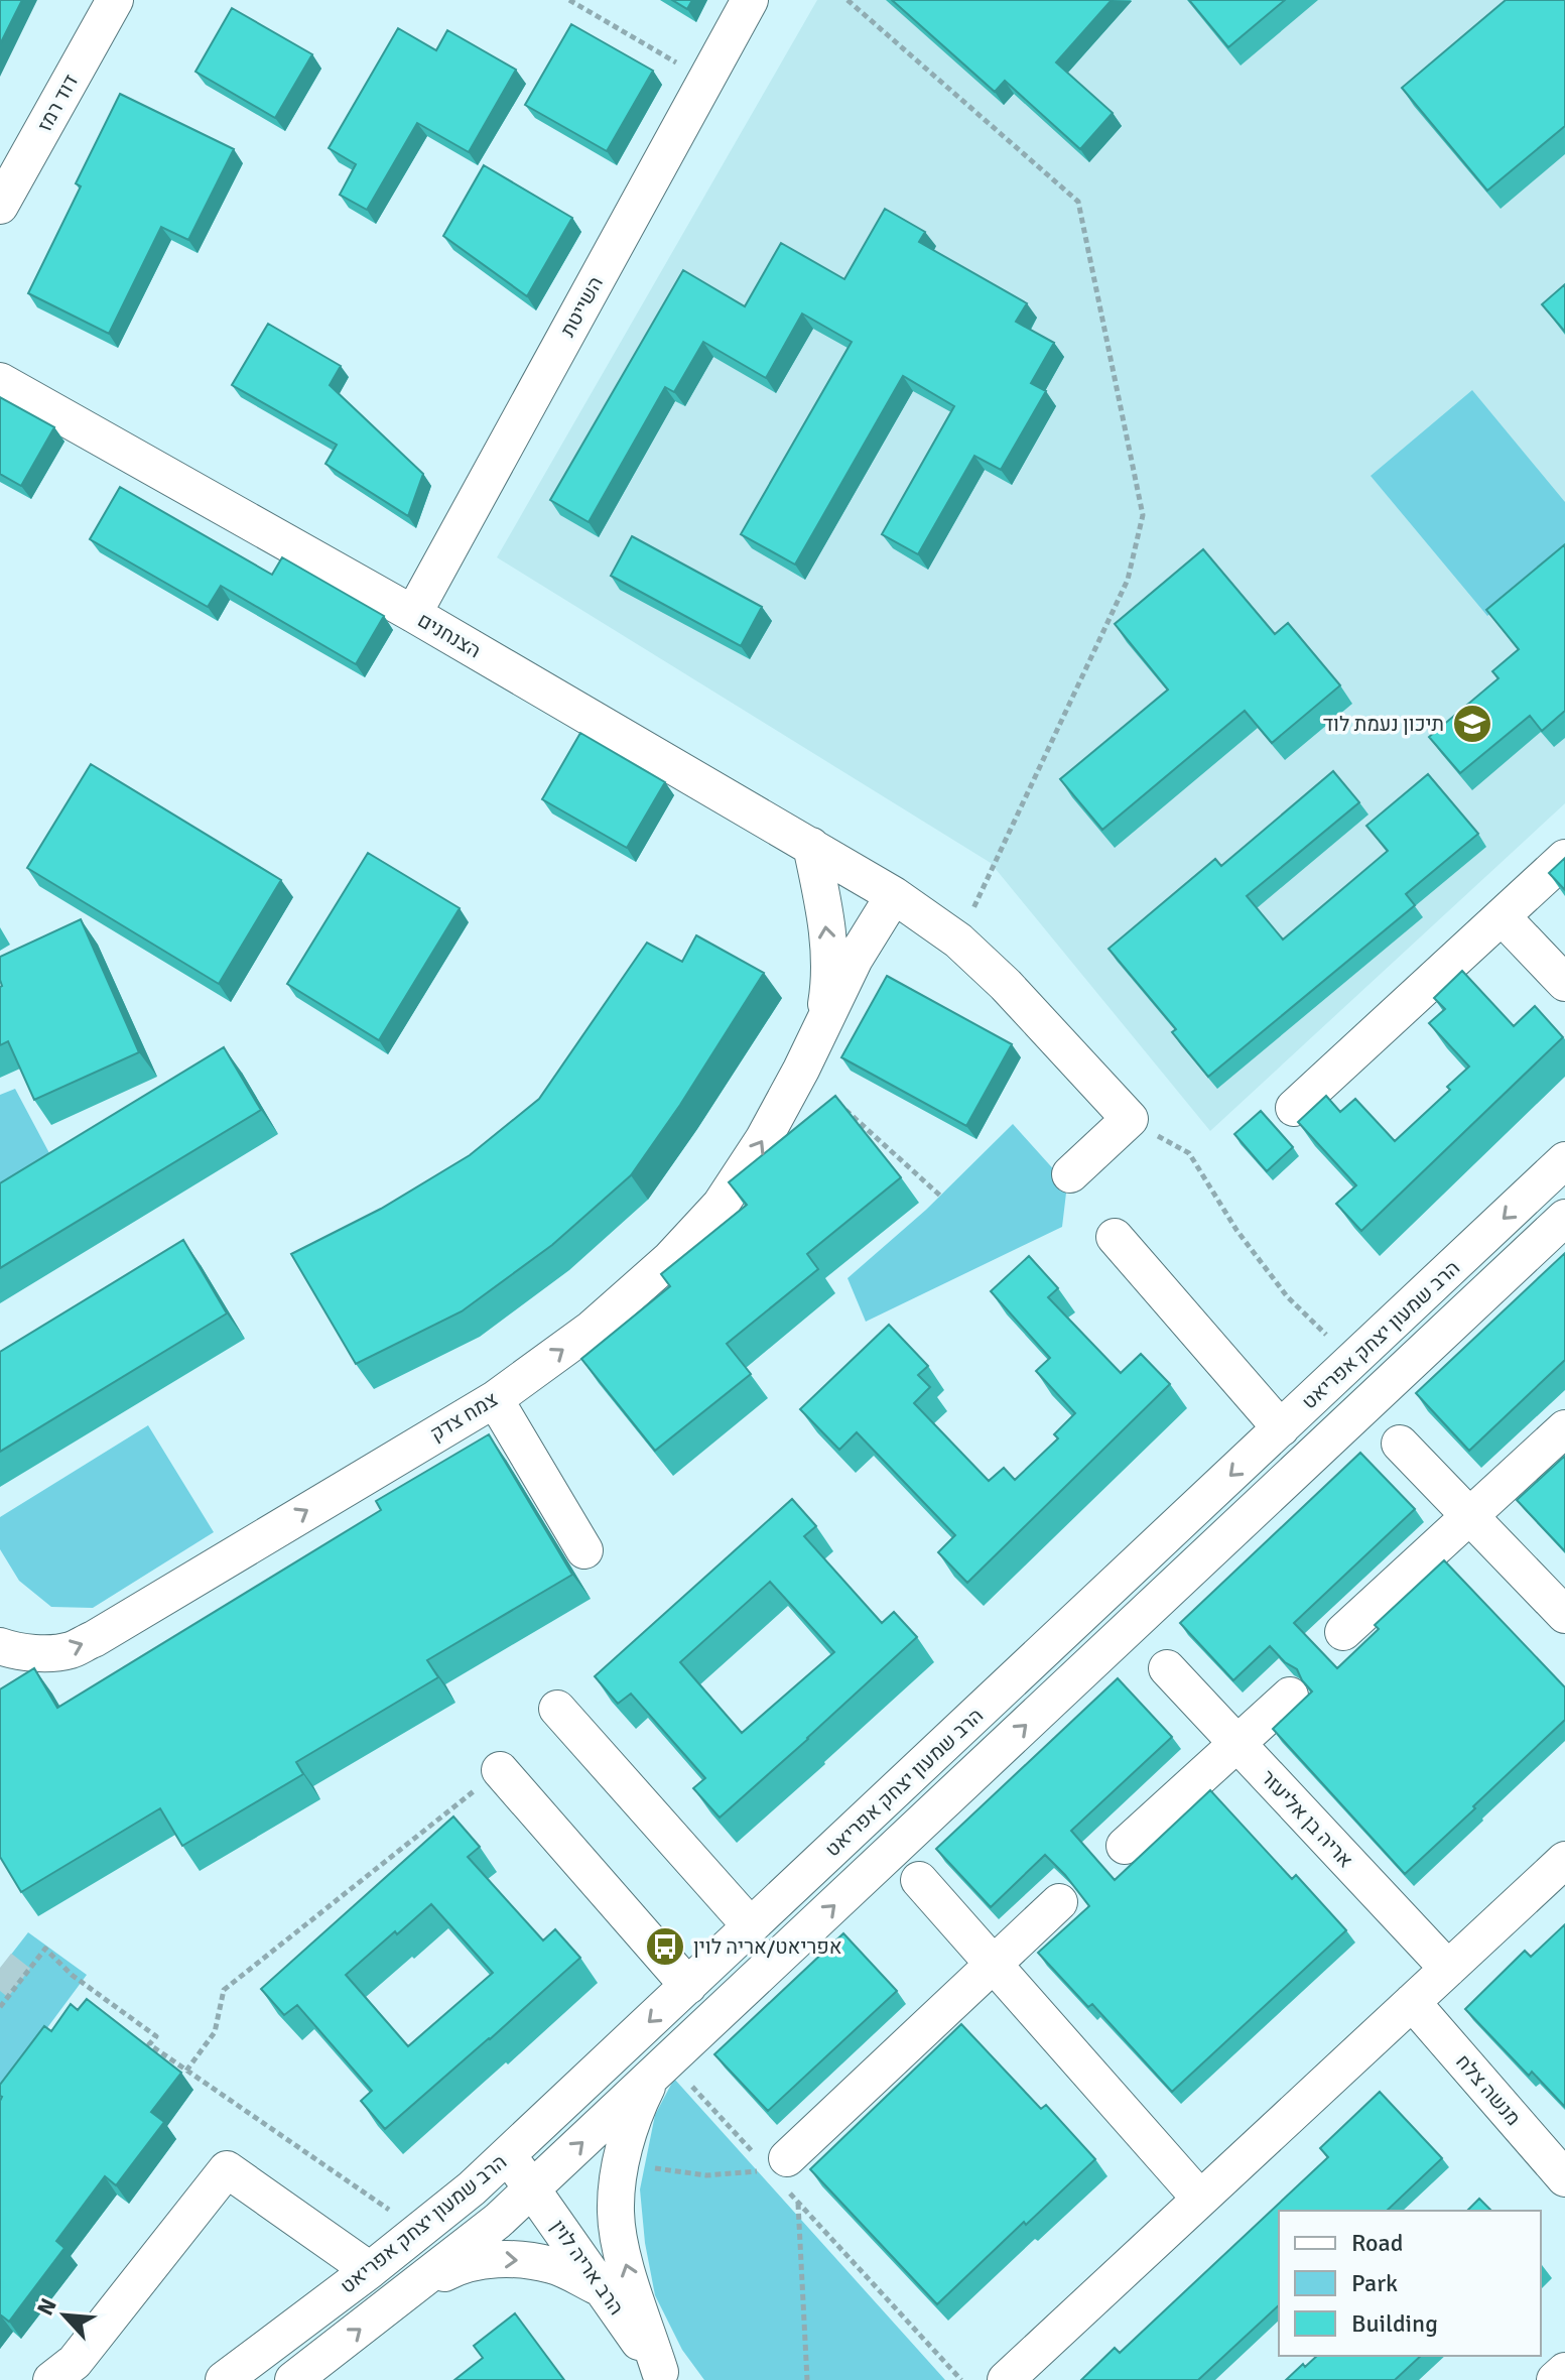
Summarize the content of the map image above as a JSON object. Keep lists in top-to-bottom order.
{
  "streets": {
    "street": [
      "דוד רמז",
      "השייטת",
      "הצנחנים",
      "הרב שמעון יצחק אפריאט",
      "צמח צדק",
      "אריה בן אליעזר",
      "מנשה צלח",
      "הרב אריה לוין"
    ]
  },
  "crossings": [
    ["השייטת", "הצנחנים"],
    ["הצנחנים", "צמח צדק"],
    ["הרב שמעון יצחק אפריאט", "הרב אריה לוין"]
  ],
  "one_way": ["צמח צדק"],
  "places": {
    "school or university": ["תיכון נעמת לוד"],
    "bus stop": ["אפריאט/אריה לוין"]
  },
  "legend": ["Road", "Park", "Building"],
  "north": "top left"
}
